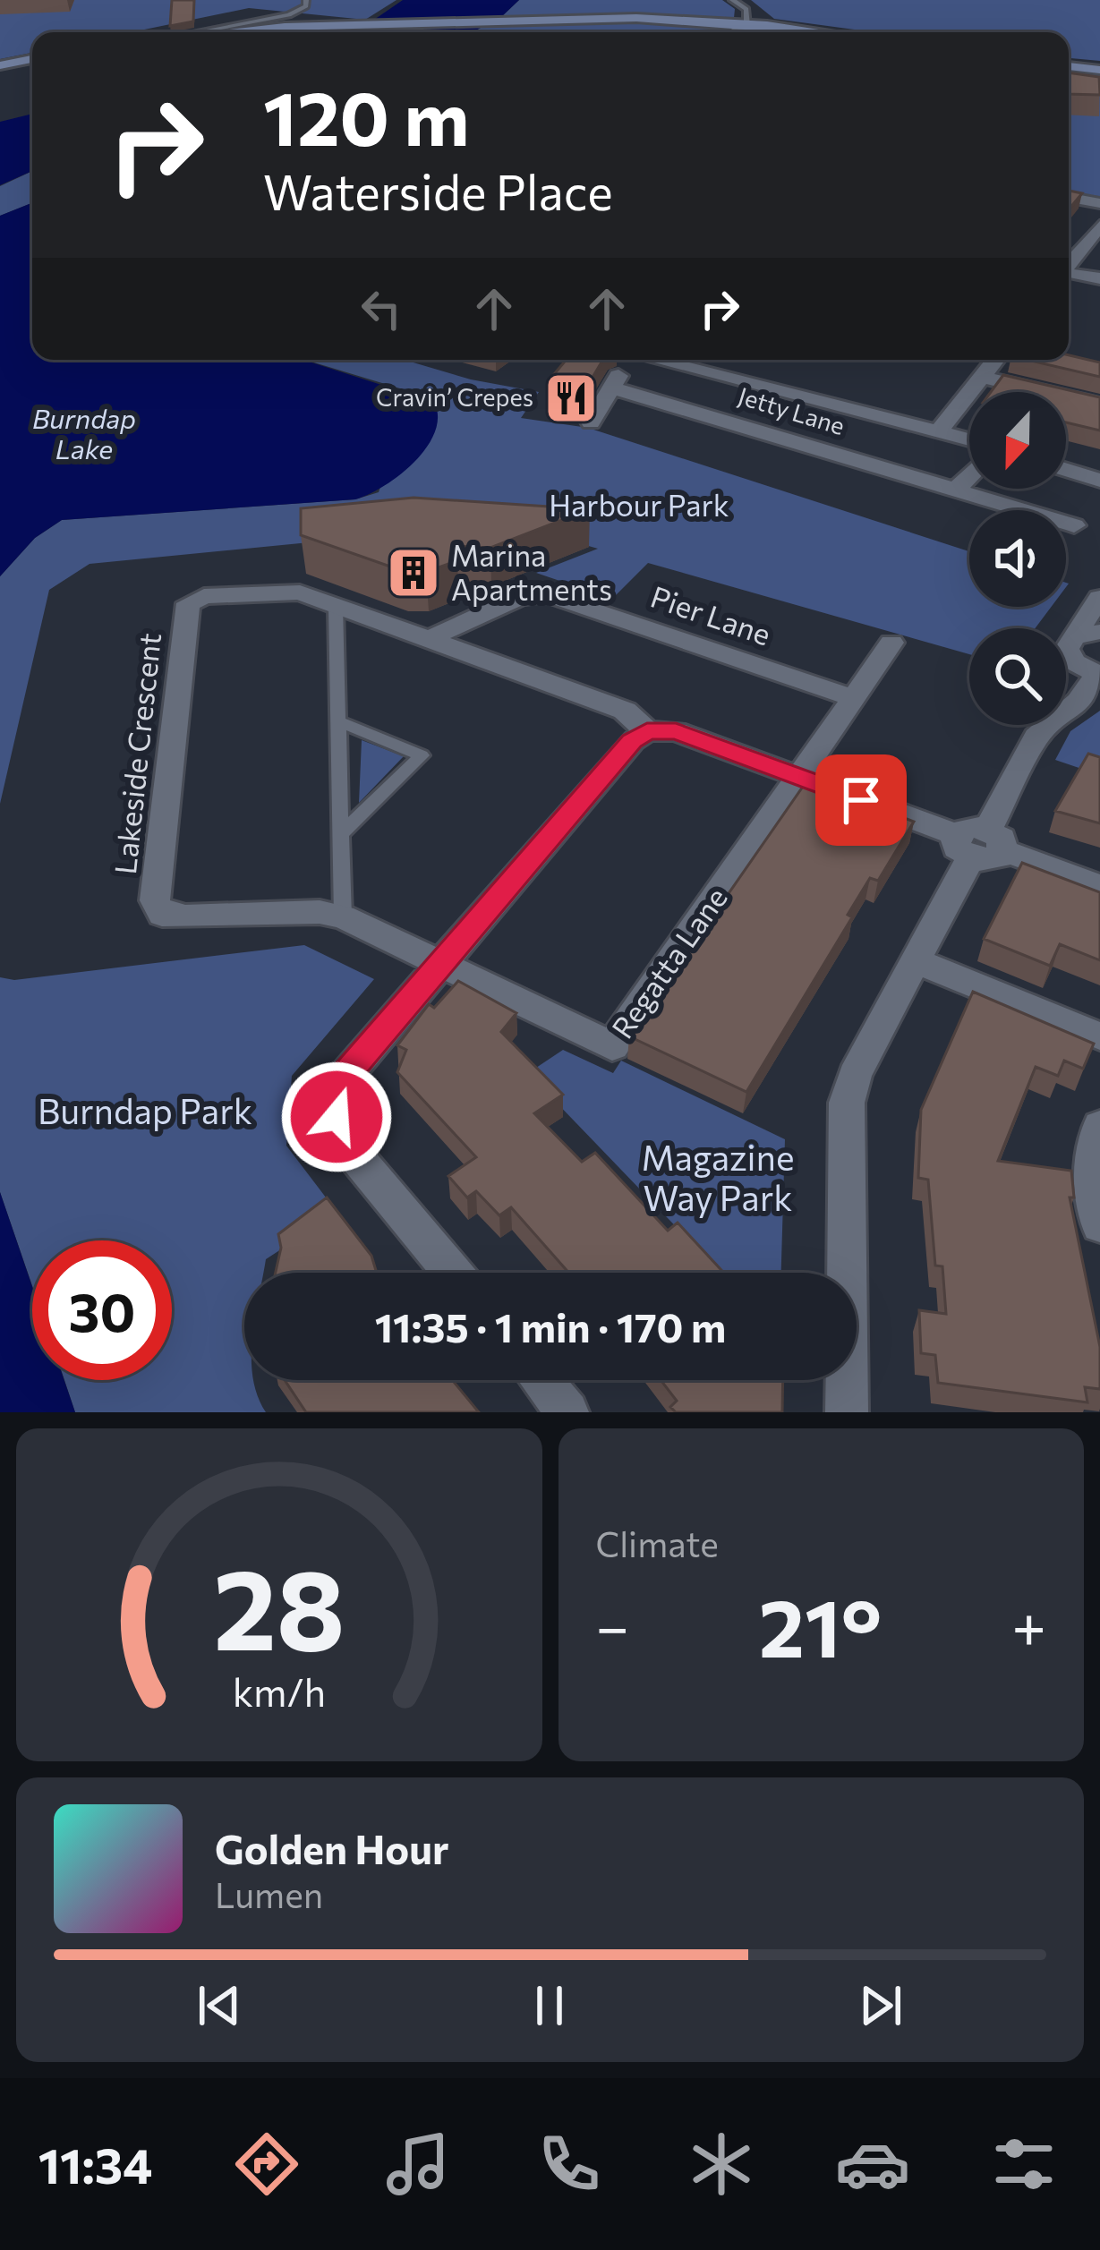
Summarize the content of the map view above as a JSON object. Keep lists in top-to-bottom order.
{
  "streets": {
    "street": [
      "Jetty Lane",
      "Pier Lane",
      "Lakeside Crescent",
      "Regatta Lane"
    ]
  },
  "crossings": [
    ["Pier Lane", "Lakeside Crescent"],
    ["Lakeside Crescent", "Regatta Lane"]
  ],
  "water": ["Burndap Lake"],
  "parks": ["Harbour Park", "Burndap Park", "Magazine Way Park"],
  "places": {
    "restaurant": ["Cravin’ Crepes"],
    "building": ["Marina Apartments"]
  },
  "north": "bottom",
  "page": {
    "turn": ["120 m", "Waterside Place"],
    "limit": "30",
    "trip": "11:35 · 1 min · 170 m",
    "tile": "Climate",
    "heat": ["−", "21°", "+"],
    "song": ["Golden Hour", "Lumen"],
    "tabs": "11:34",
    "gauge": ["28", "km/h"]
  }
}
